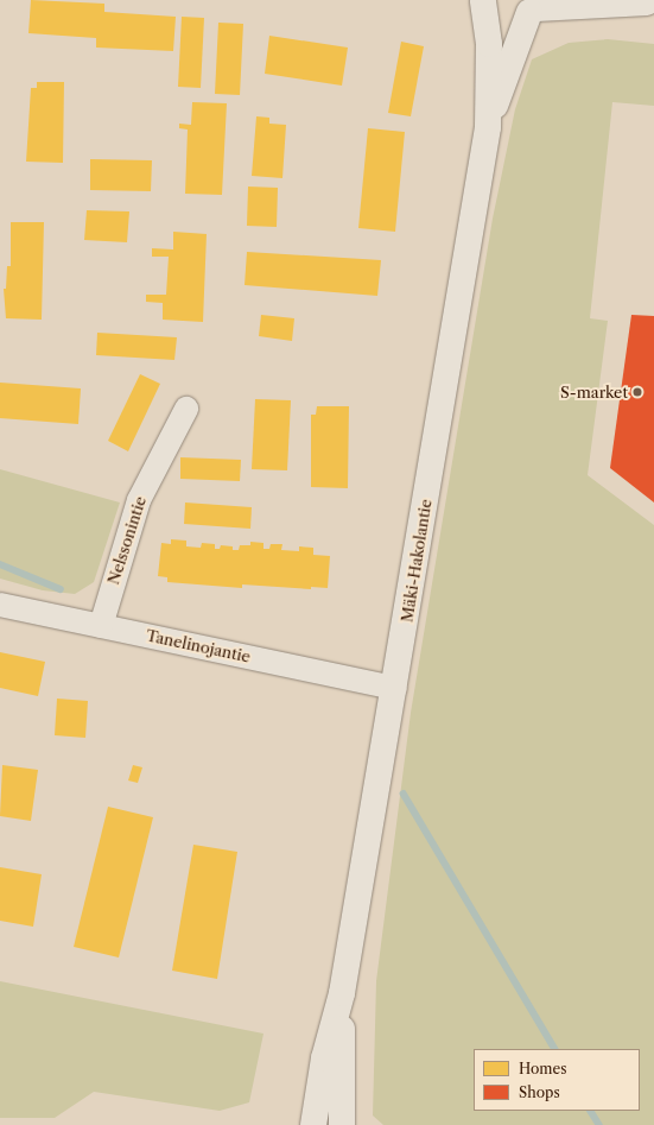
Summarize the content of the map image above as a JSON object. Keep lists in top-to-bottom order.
{
  "streets": {
    "street": ["Nelssonintie", "Mäki-Hakolantie", "Tanelinojantie"]
  },
  "crossings": [
    ["Nelssonintie", "Tanelinojantie"],
    ["Mäki-Hakolantie", "Tanelinojantie"]
  ],
  "places": ["S-market"],
  "legend": ["Homes", "Shops"]
}
